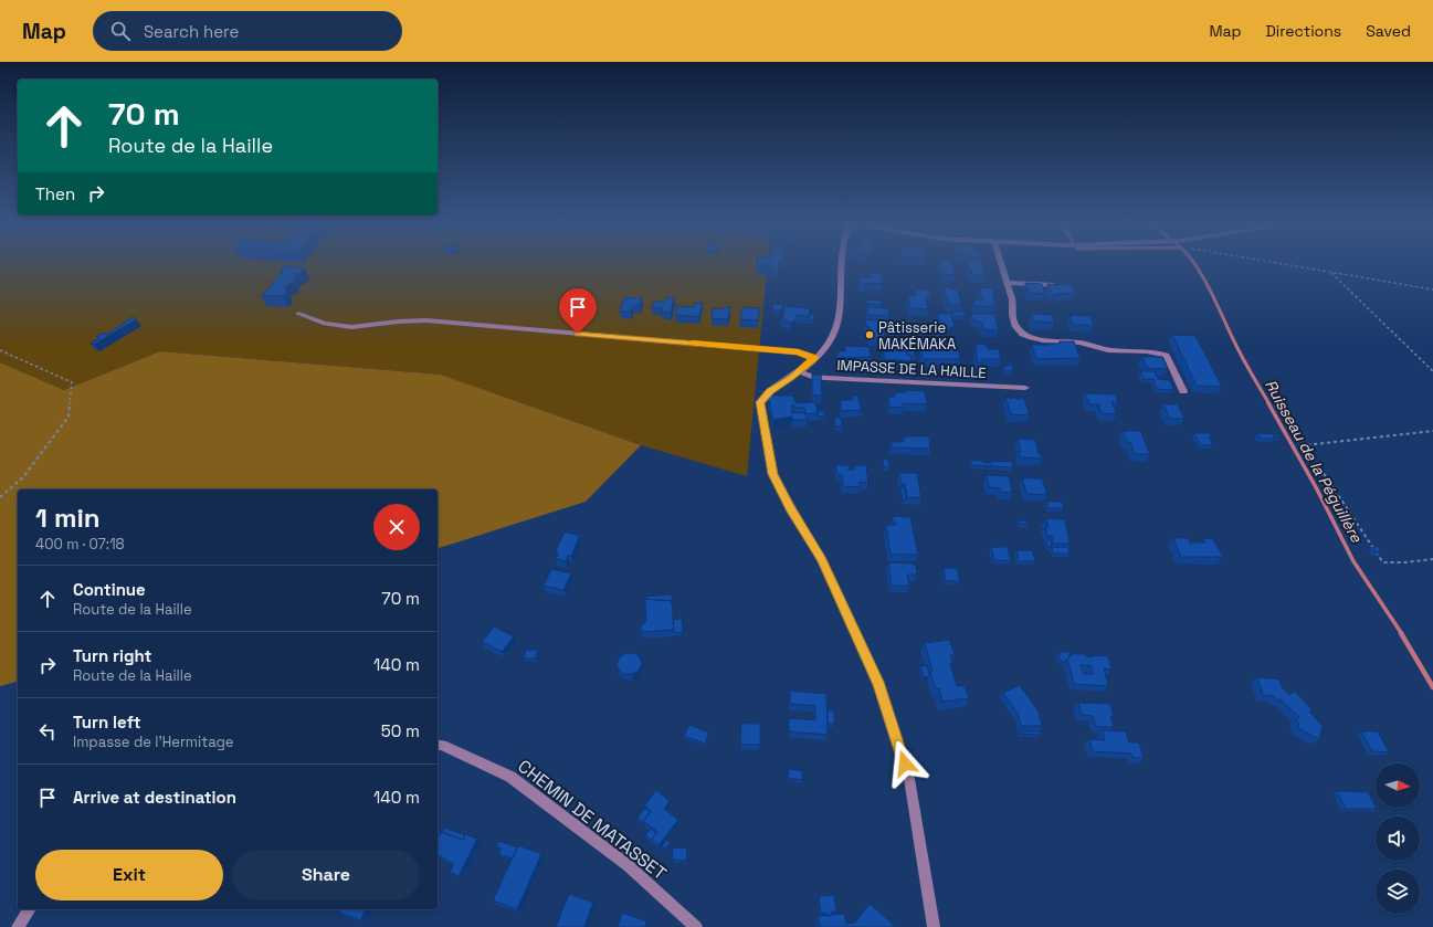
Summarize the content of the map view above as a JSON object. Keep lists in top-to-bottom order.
{
  "streets": {
    "street": ["IMPASSE DE LA HAILLE", "CHEMIN DE MATASSET"]
  },
  "water": ["Ruisseau de la Péguillère"],
  "places": ["Pâtisserie MAKÉMAKA"],
  "north": "right",
  "page": {
    "header": "Map",
    "search": "Search here",
    "nav": ["Map", "Directions", "Saved"],
    "turn": ["70 m", "Route de la Haille"],
    "then": "Then",
    "heading": ["1 min", "400 m · 07:18"],
    "list": [
      {
        "name": "Continue",
        "note": "Route de la Haille",
        "value": "70 m"
      },
      {
        "name": "Turn right",
        "note": "Route de la Haille",
        "value": "140 m"
      },
      {
        "name": "Turn left",
        "note": "Impasse de l'Hermitage",
        "value": "50 m"
      },
      {
        "name": "Arrive at destination",
        "value": "140 m"
      }
    ],
    "buttons": ["Exit", "Share"]
  }
}
